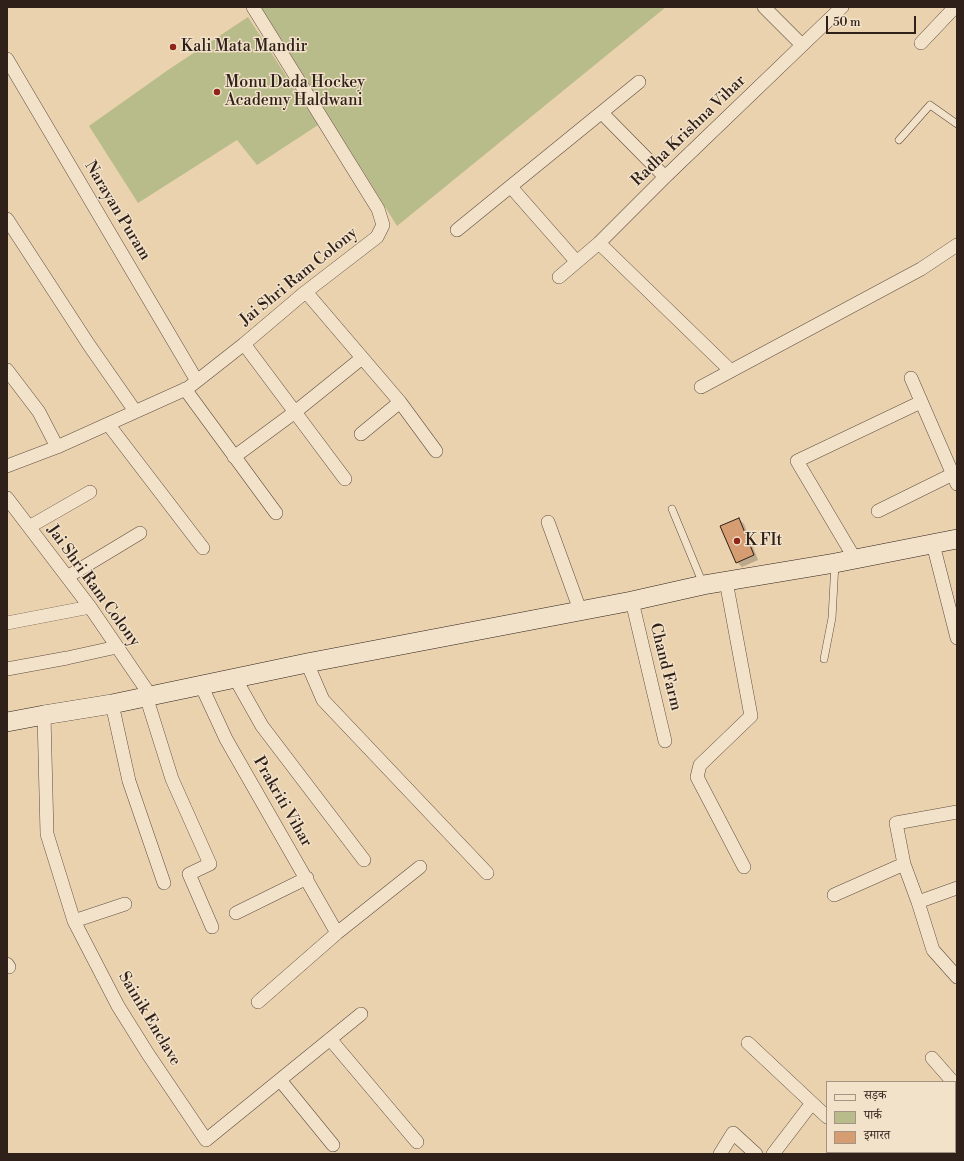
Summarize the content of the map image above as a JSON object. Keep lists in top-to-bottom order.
{
  "streets": {
    "street": [
      "Radha Krishna Vihar",
      "Narayan Puram",
      "Jai Shri Ram Colony",
      "Chand Farm",
      "Prakriti Vihar",
      "Sainik Enclave"
    ]
  },
  "crossings": [
    ["Narayan Puram", "Jai Shri Ram Colony"]
  ],
  "places": ["Kali Mata Mandir", "Monu Dada Hockey Academy Haldwani", "K FIt"],
  "legend": ["सड़क", "पार्क", "इमारत"],
  "scale_bar": "50 m"
}
